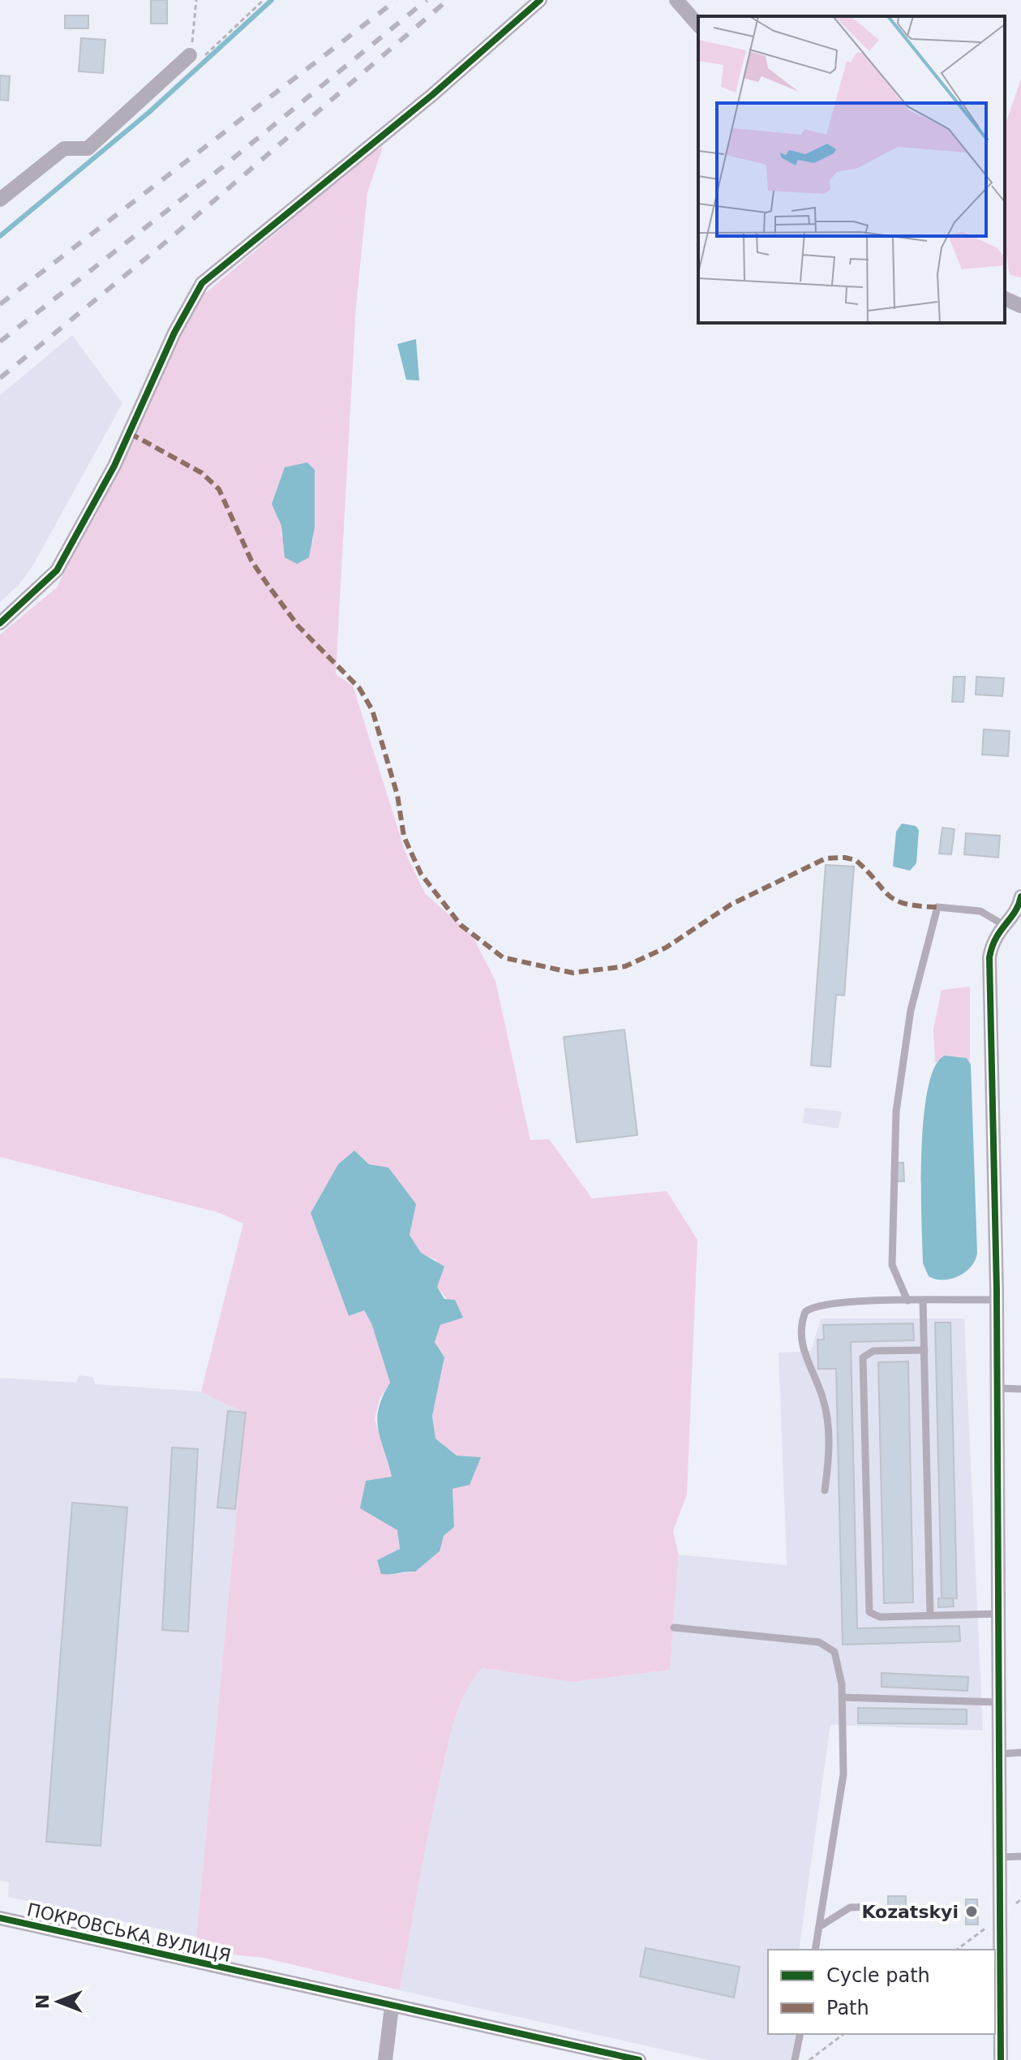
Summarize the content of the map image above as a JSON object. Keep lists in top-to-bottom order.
{
  "streets": {
    "street": ["ПОКРОВСЬКА ВУЛИЦЯ"]
  },
  "places": ["Kozatskyi"],
  "legend": ["Cycle path", "Path"],
  "north": "left"
}
